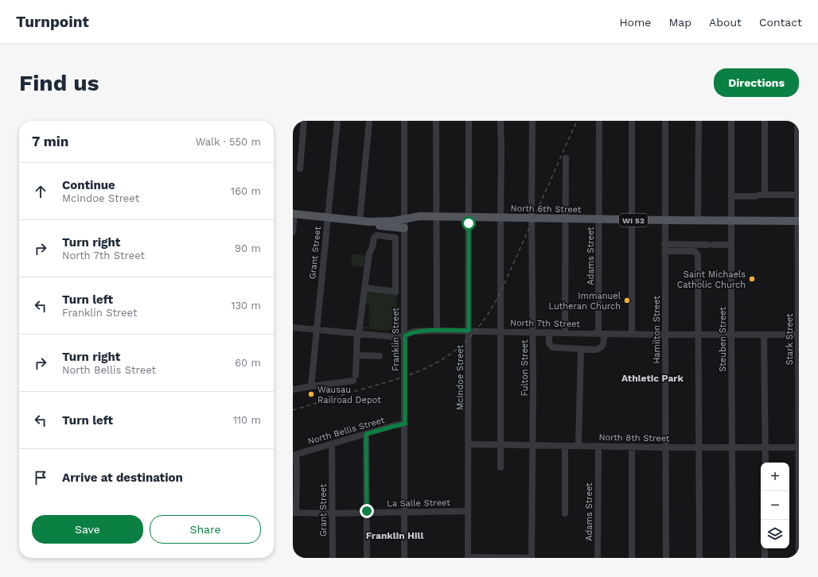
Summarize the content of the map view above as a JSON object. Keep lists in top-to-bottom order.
{
  "streets": {
    "main road": ["North 6th Street", "WI 52"],
    "street": [
      "Grant Street",
      "Adams Street",
      "North 7th Street",
      "Hamilton Street",
      "Franklin Street",
      "Steuben Street",
      "Stark Street",
      "Fulton Street",
      "McIndoe Street",
      "North Bellis Street",
      "North 8th Street",
      "La Salle Street"
    ]
  },
  "crossings": [
    ["North 6th Street", "Grant Street"],
    ["North 6th Street", "Adams Street"],
    ["North 6th Street", "Hamilton Street"],
    ["North 6th Street", "Franklin Street"],
    ["North 6th Street", "Steuben Street"],
    ["North 6th Street", "Stark Street"],
    ["North 6th Street", "Fulton Street"],
    ["North 6th Street", "McIndoe Street"],
    ["Grant Street", "North 7th Street"],
    ["Grant Street", "North Bellis Street"],
    ["Grant Street", "La Salle Street"],
    ["Adams Street", "North 7th Street"],
    ["Adams Street", "North 8th Street"],
    ["North 7th Street", "Hamilton Street"],
    ["North 7th Street", "Franklin Street"],
    ["North 7th Street", "Steuben Street"],
    ["North 7th Street", "Stark Street"],
    ["North 7th Street", "Fulton Street"],
    ["North 7th Street", "McIndoe Street"],
    ["Hamilton Street", "North 8th Street"],
    ["Franklin Street", "North Bellis Street"],
    ["Franklin Street", "La Salle Street"],
    ["Steuben Street", "North 8th Street"],
    ["Stark Street", "North 8th Street"],
    ["Fulton Street", "North 8th Street"],
    ["McIndoe Street", "North 8th Street"],
    ["McIndoe Street", "La Salle Street"]
  ],
  "districts": ["Athletic Park", "Franklin Hill"],
  "places": ["Saint Michaels Catholic Church", "Immanuel Lutheran Church", "Wausau Railroad Depot"],
  "page": {
    "header": "Turnpoint",
    "nav": [
      "Home",
      "Map",
      "About",
      "Contact"
    ],
    "buttons": [
      "Directions",
      ["Save", "Share"]
    ],
    "title": "Find us",
    "heading": ["7 min", "Walk · 550 m"],
    "list": [
      ["Continue", "McIndoe Street", "160 m"],
      ["Turn right", "North 7th Street", "90 m"],
      ["Turn left", "Franklin Street", "130 m"],
      ["Turn right", "North Bellis Street", "60 m"],
      ["Turn left", "110 m"],
      "Arrive at destination"
    ],
    "map_buttons": ["+", "−"]
  }
}
